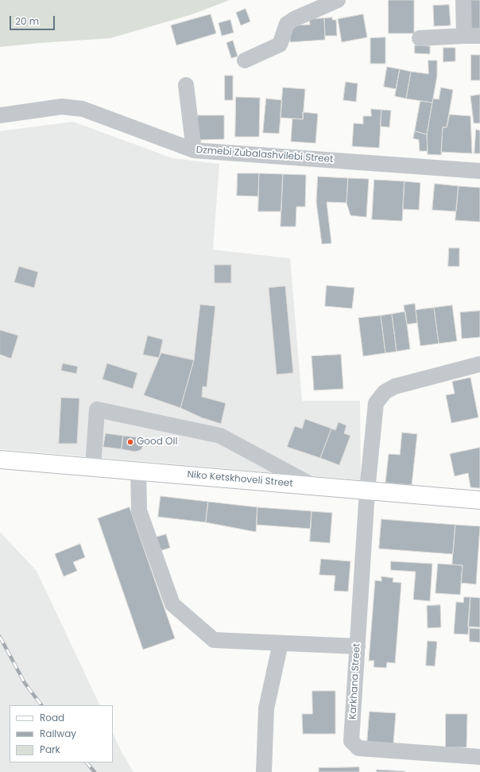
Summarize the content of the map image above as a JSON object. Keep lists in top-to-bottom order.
{
  "streets": {
    "main road": ["Niko Ketskhoveli Street"],
    "street": ["Dzmebi Zubalashvilebi Street", "Karkhana Street"]
  },
  "crossings": [
    ["Niko Ketskhoveli Street", "Karkhana Street"]
  ],
  "places": ["Good Oil"],
  "legend": ["Road", "Railway", "Park"],
  "scale_bar": "20 m"
}
